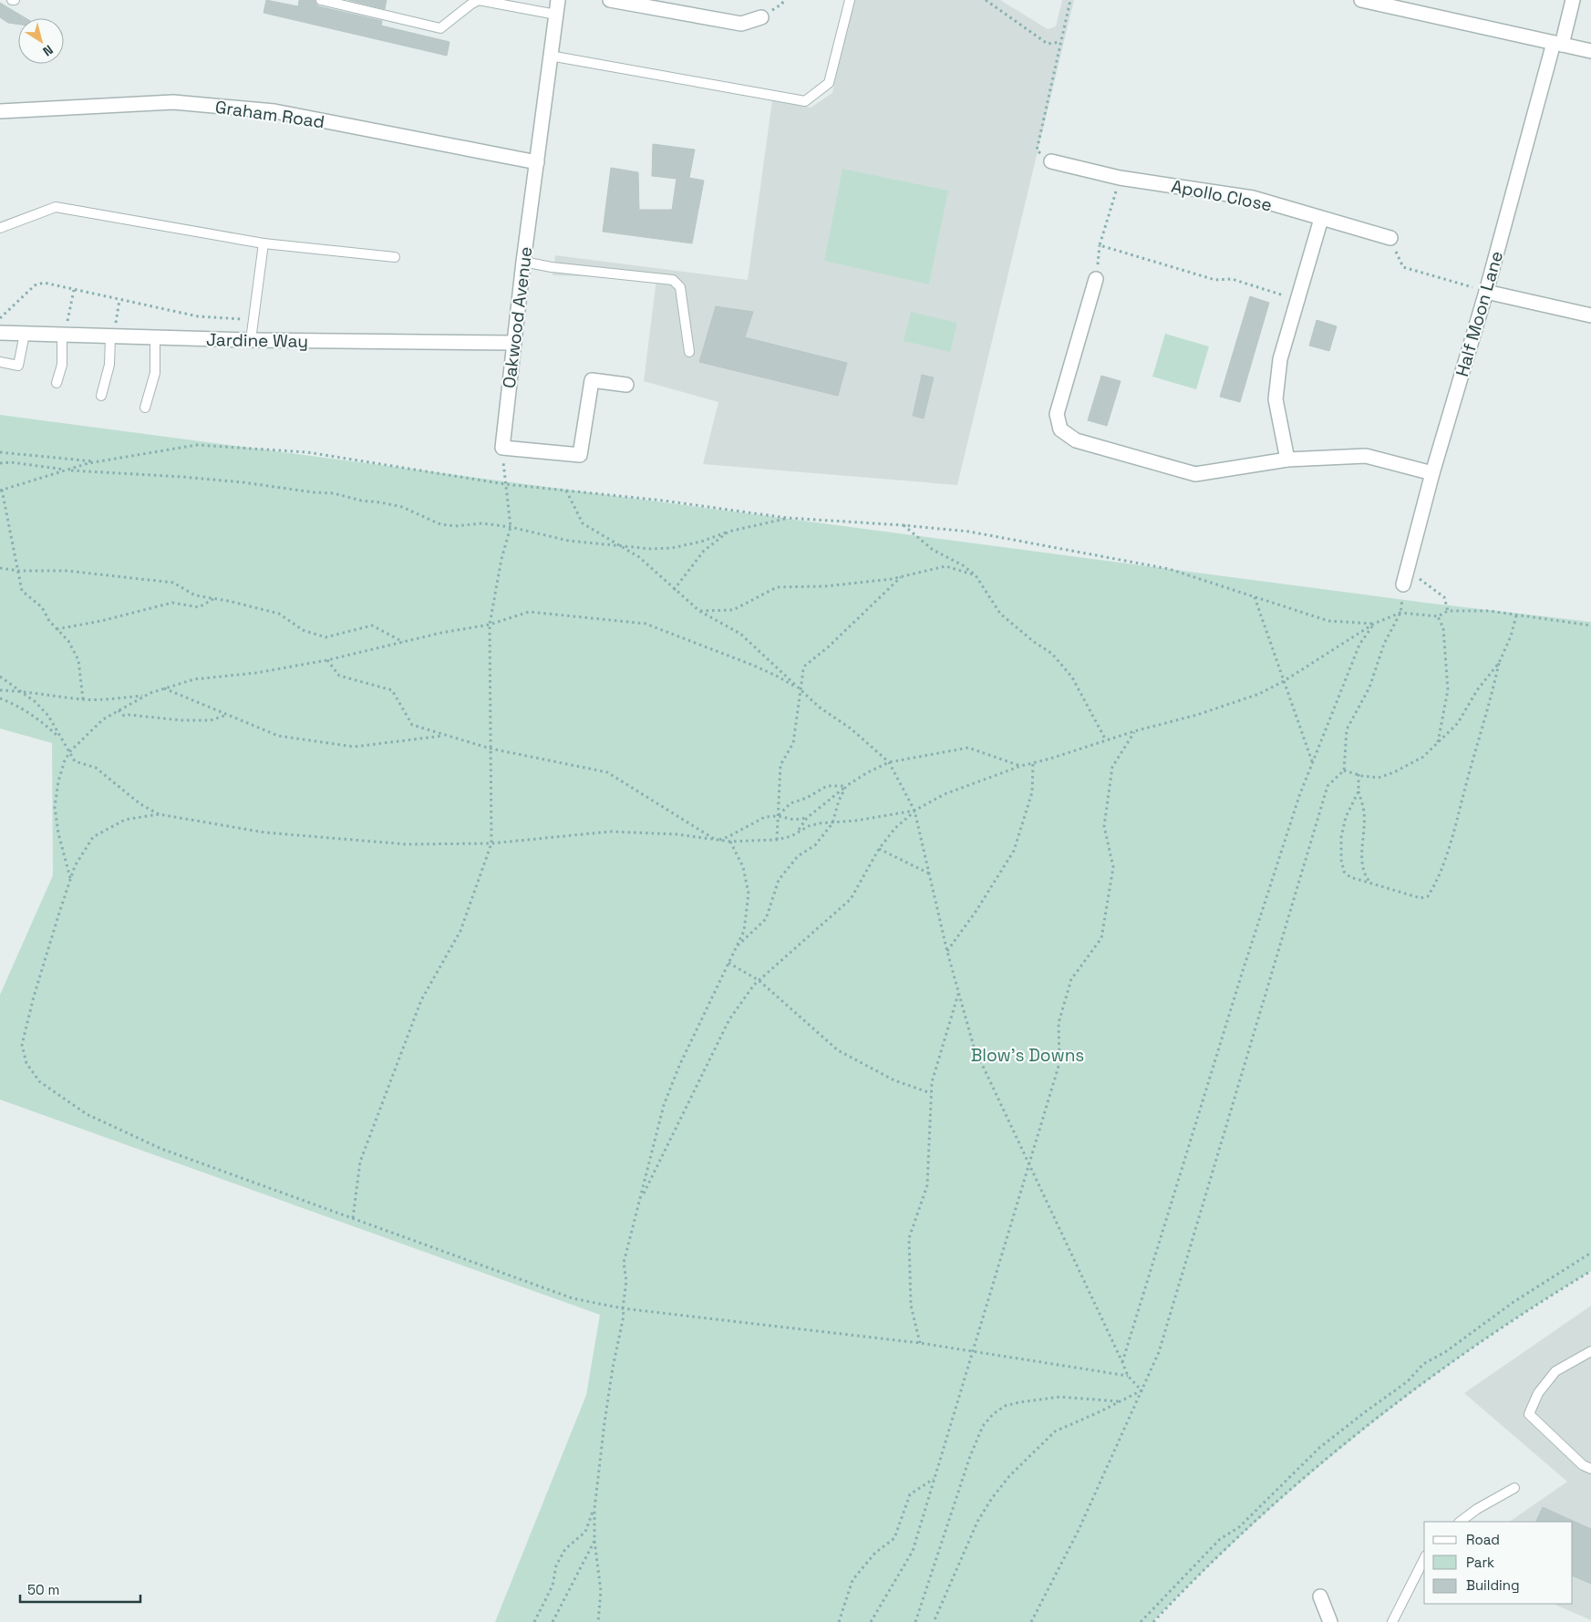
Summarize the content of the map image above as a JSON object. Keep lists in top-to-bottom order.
{
  "streets": {
    "street": [
      "Graham Road",
      "Apollo Close",
      "Half Moon Lane",
      "Oakwood Avenue",
      "Jardine Way"
    ]
  },
  "crossings": [
    ["Graham Road", "Oakwood Avenue"],
    ["Oakwood Avenue", "Jardine Way"]
  ],
  "parks": ["Blow's Downs"],
  "legend": ["Road", "Park", "Building"],
  "scale_bar": "50 m",
  "north": "bottom right"
}
